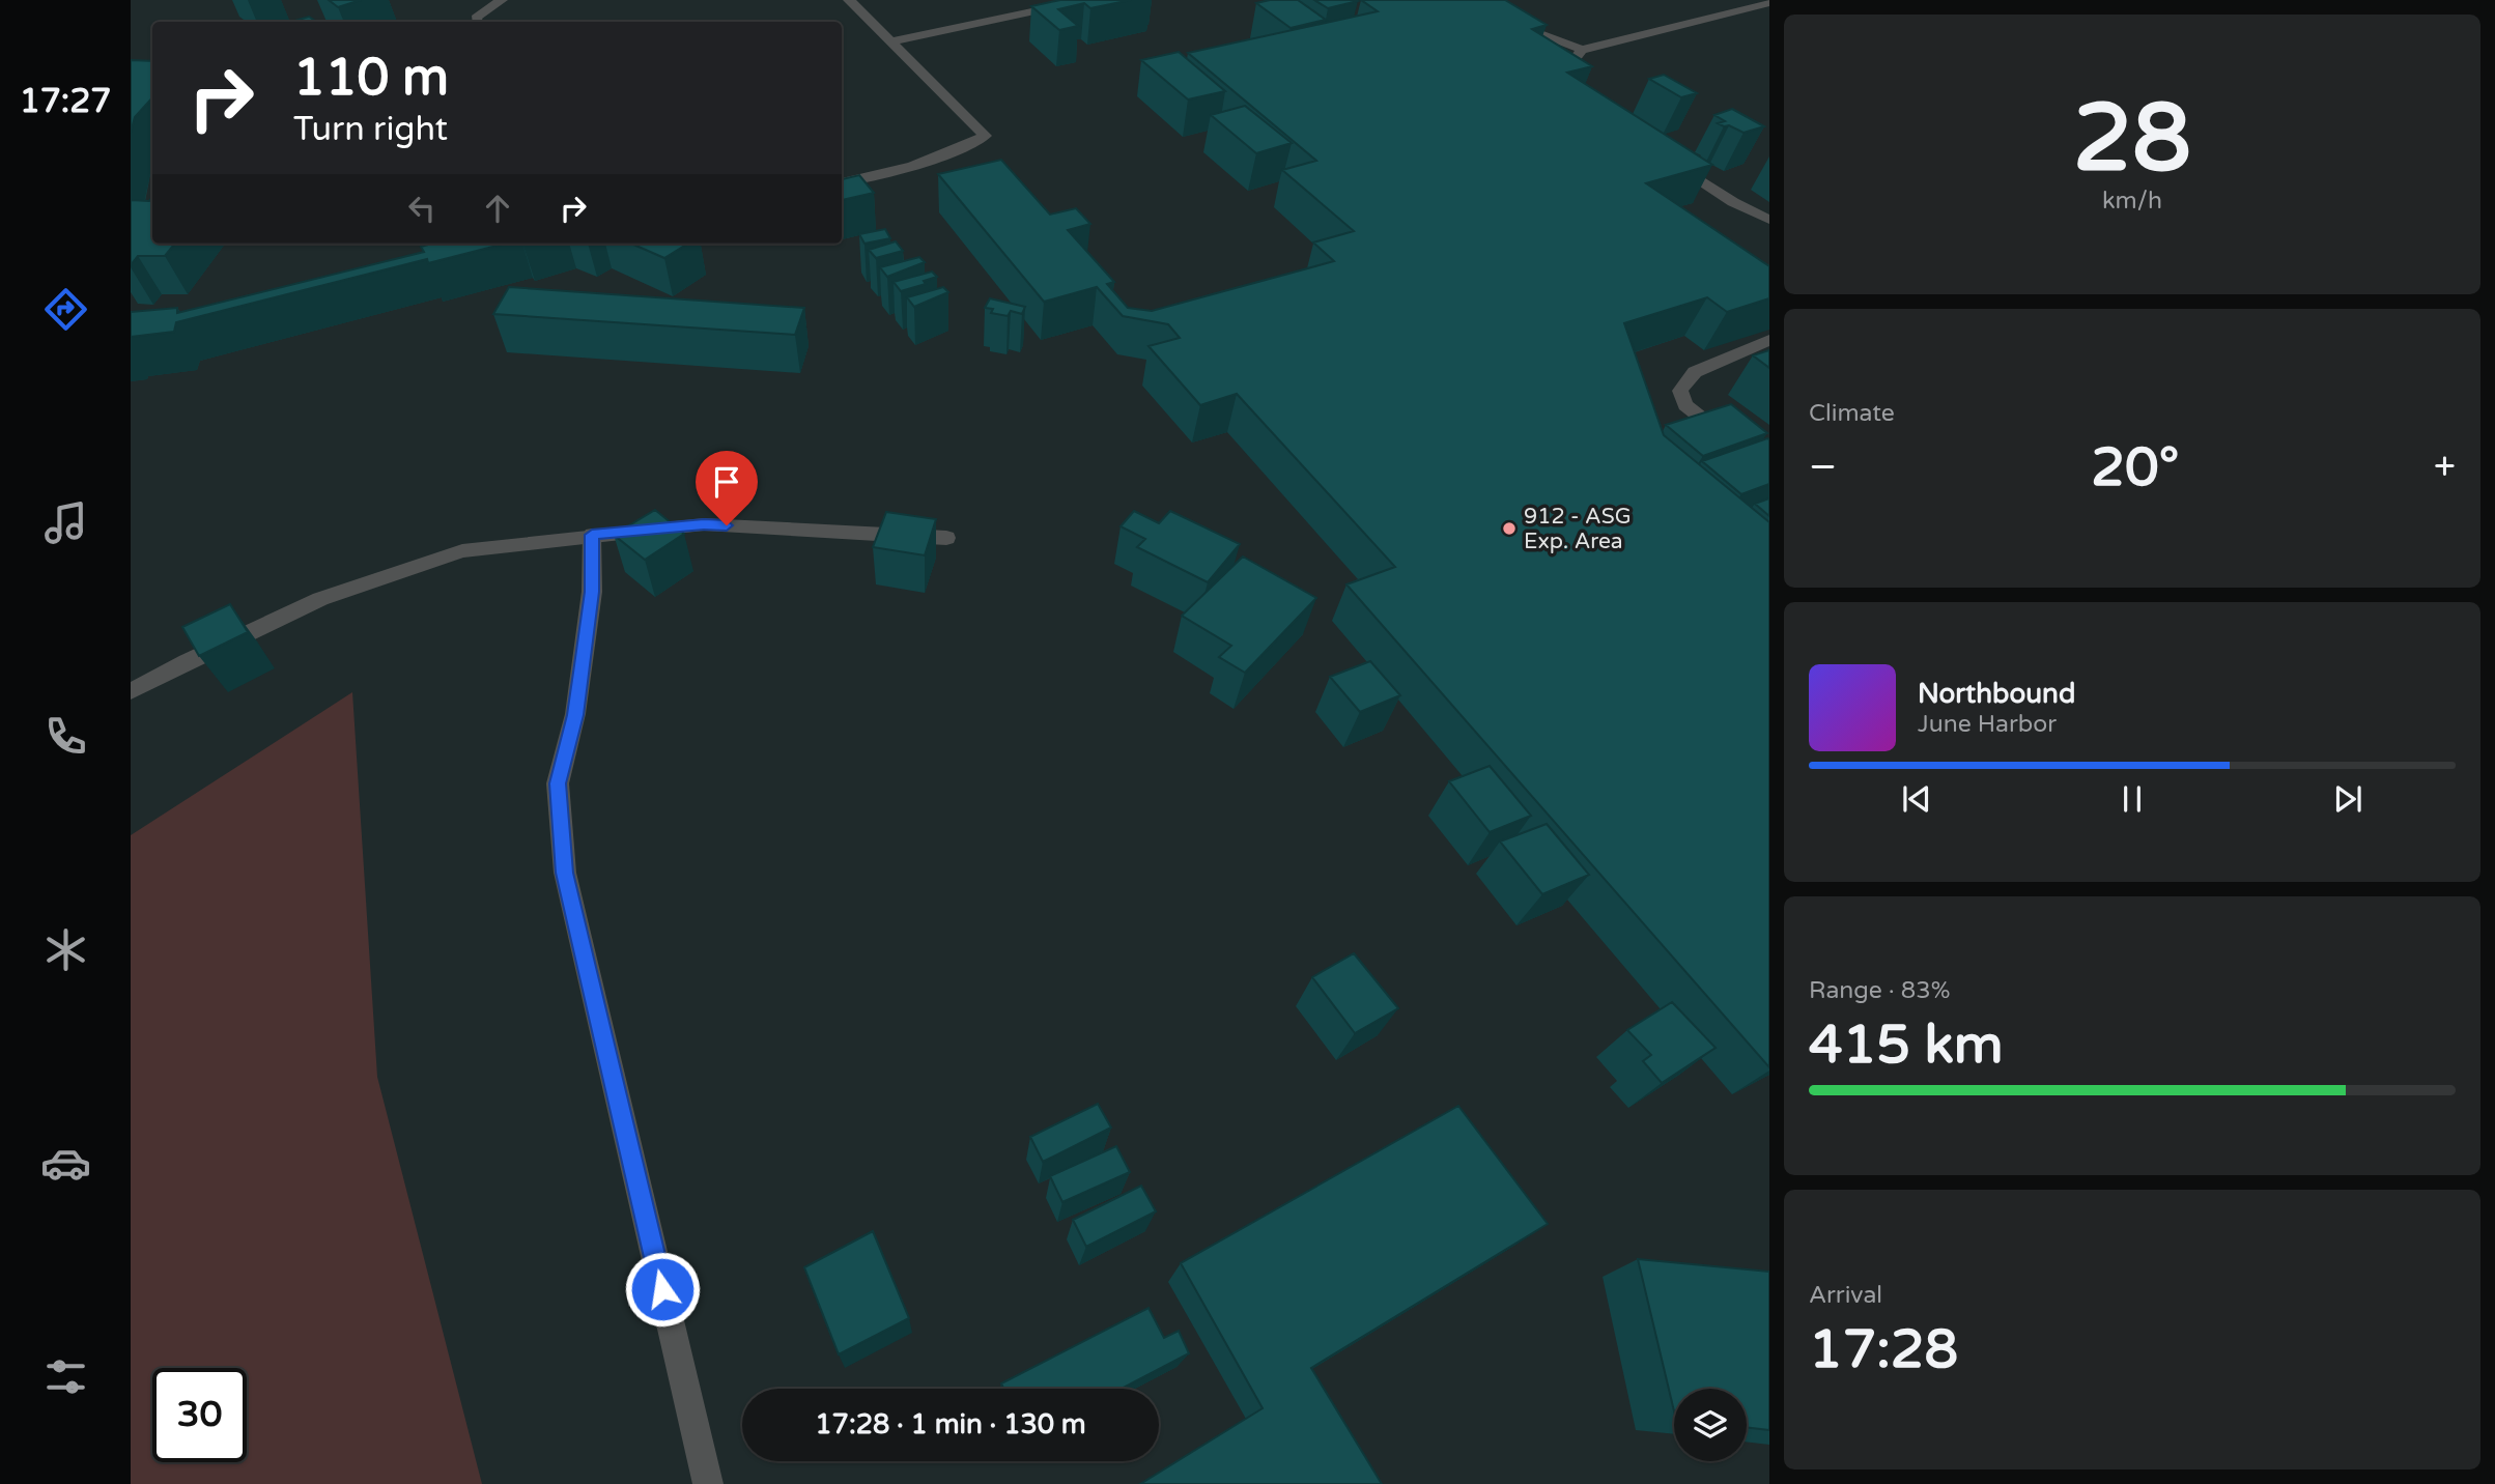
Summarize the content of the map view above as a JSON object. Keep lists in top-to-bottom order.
{
  "places": ["912 - ASG Exp. Area"],
  "page": {
    "tabs": "17:27",
    "tile": [
      ["28", "km/h"],
      "Climate",
      ["Range · 83%", "415 km"],
      ["Arrival", "17:28"]
    ],
    "turn": ["110 m", "Turn right"],
    "heat": ["−", "20°", "+"],
    "song": ["Northbound", "June Harbor"],
    "limit": "30",
    "trip": "17:28 · 1 min · 130 m"
  }
}
